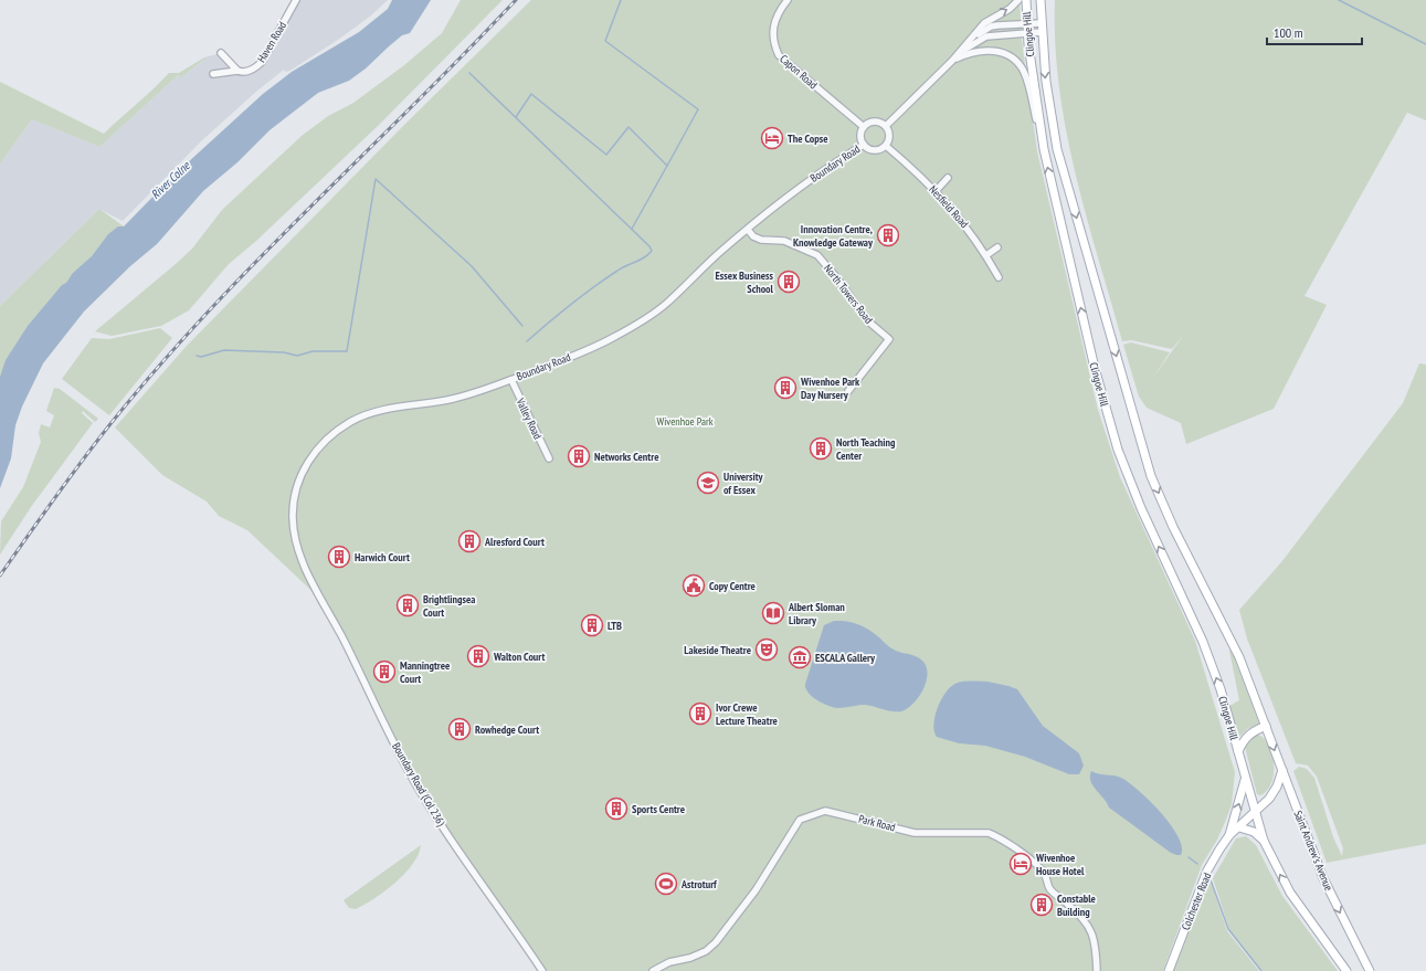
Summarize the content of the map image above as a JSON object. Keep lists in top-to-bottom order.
{
  "streets": {
    "main road": ["Clingoe Hill", "Saint Andrew's Avenue", "Colchester Road"],
    "street": [
      "Haven Road",
      "Capon Road",
      "Boundary Road",
      "Nesfield Road",
      "North Towers Road",
      "Valley Road",
      "Boundary Road (Col 236)",
      "Park Road"
    ]
  },
  "crossings": [
    ["Clingoe Hill", "Saint Andrew's Avenue"],
    ["Capon Road", "Boundary Road"],
    ["Capon Road", "Nesfield Road"],
    ["Boundary Road", "Nesfield Road"],
    ["Boundary Road", "North Towers Road"],
    ["Boundary Road", "Valley Road"],
    ["Boundary Road", "Boundary Road (Col 236)"],
    ["Saint Andrew's Avenue", "Colchester Road"]
  ],
  "water": ["River Colne"],
  "parks": ["Wivenhoe Park"],
  "places": {
    "hotel": ["The Copse", "Wivenhoe House Hotel"],
    "building": [
      "Innovation Centre, Knowledge Gateway",
      "Essex Business School",
      "Wivenhoe Park Day Nursery",
      "North Teaching Center",
      "Networks Centre",
      "Alresford Court",
      "Harwich Court",
      "Brightlingsea Court",
      "LTB",
      "Walton Court",
      "Manningtree Court",
      "Ivor Crewe Lecture Theatre",
      "Rowhedge Court",
      "Sports Centre",
      "Constable Building"
    ],
    "school or university": ["University of Essex"],
    "public building": ["Copy Centre"],
    "library": ["Albert Sloman Library"],
    "theatre": ["Lakeside Theatre"],
    "museum": ["ESCALA Gallery"],
    "sports": ["Astroturf"]
  },
  "scale_bar": "100 m"
}
